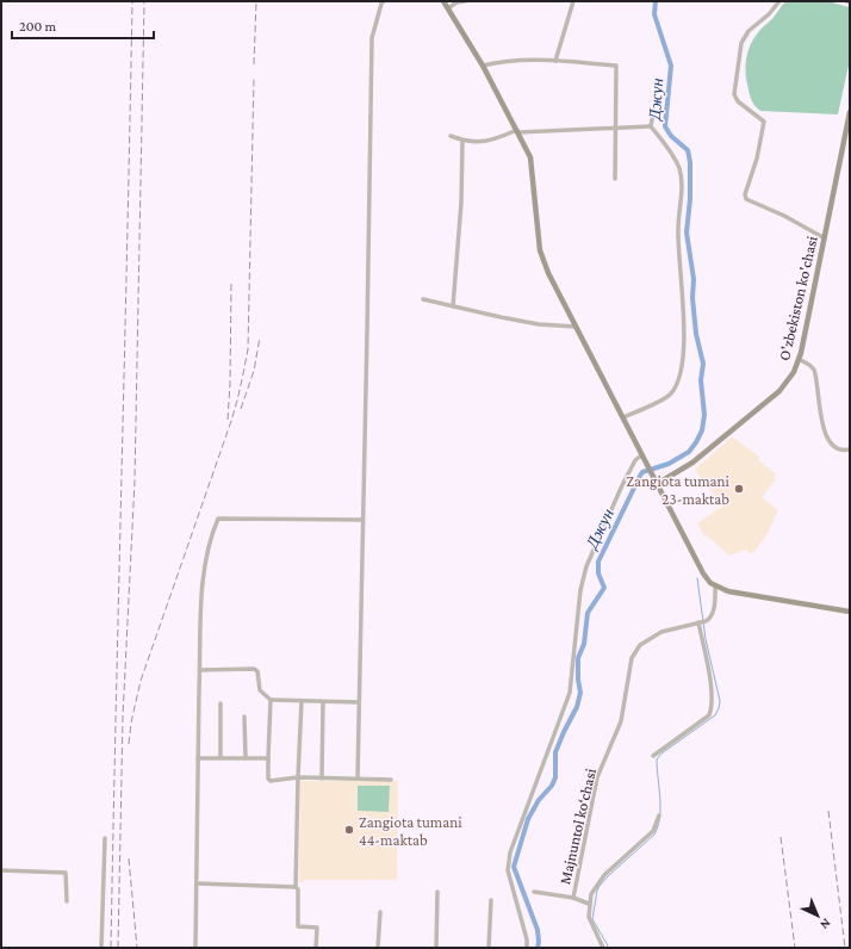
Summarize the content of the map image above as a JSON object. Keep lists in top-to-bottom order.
{
  "streets": {
    "main road": ["O'zbekiston ko'chasi"],
    "street": ["Majnuntol ko‘chasi"]
  },
  "water": ["Джун"],
  "places": ["Zangiota tumani 23-maktab", "Zangiota tumani 44-maktab"],
  "scale_bar": "200 m",
  "north": "bottom right"
}
